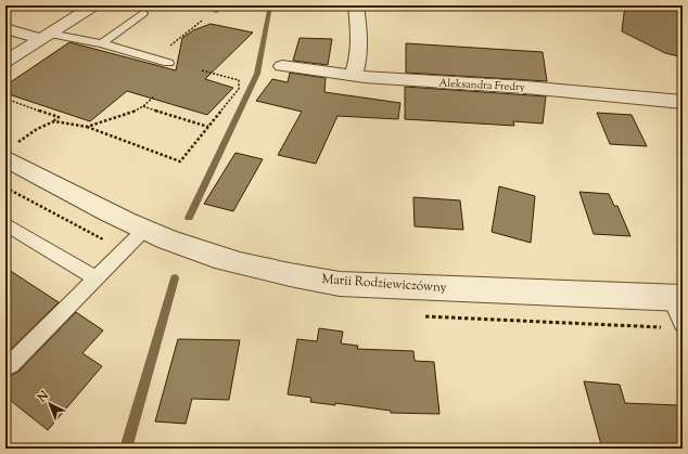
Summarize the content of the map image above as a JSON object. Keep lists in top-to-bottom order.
{
  "streets": {
    "street": ["Aleksandra Fredry", "Marii Rodziewiczówny"]
  },
  "north": "top left"
}
